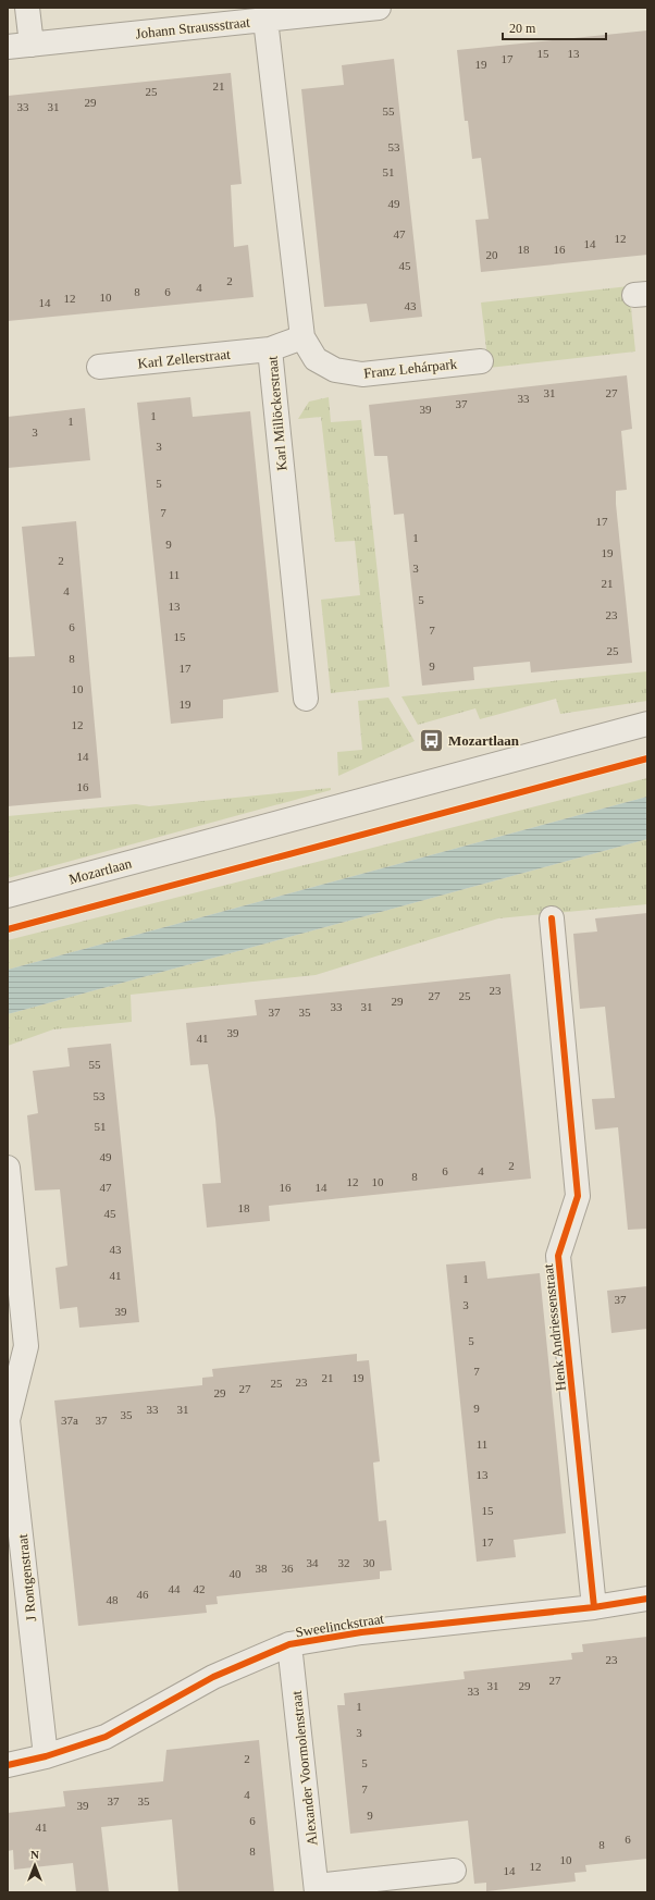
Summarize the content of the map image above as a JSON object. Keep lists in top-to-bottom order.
{
  "streets": {
    "street": [
      "Johann Straussstraat",
      "Karl Zellerstraat",
      "Franz Lehárpark",
      "Karl Millöckerstraat",
      "Mozartlaan",
      "Henk Andriessenstraat",
      "J Rontgenstraat",
      "Sweelinckstraat",
      "Alexander Voormolenstraat"
    ]
  },
  "crossings": [
    ["Karl Zellerstraat", "Karl Millöckerstraat"],
    ["Franz Lehárpark", "Karl Millöckerstraat"],
    ["Henk Andriessenstraat", "Sweelinckstraat"],
    ["J Rontgenstraat", "Sweelinckstraat"],
    ["Sweelinckstraat", "Alexander Voormolenstraat"]
  ],
  "places": {
    "bus stop": ["Mozartlaan"]
  },
  "house_numbers": [
    "15",
    "13",
    "17",
    "19",
    "21",
    "25",
    "29",
    "33",
    "31",
    "55",
    "53",
    "51",
    "49",
    "47",
    "12",
    "14",
    "18",
    "16",
    "20",
    "45",
    "2",
    "4",
    "8",
    "6",
    "10",
    "12",
    "14",
    "43",
    "31",
    "27",
    "33",
    "37",
    "39",
    "1",
    "1",
    "3",
    "3",
    "5",
    "7",
    "17",
    "1",
    "9",
    "19",
    "2",
    "3",
    "11",
    "21",
    "4",
    "5",
    "13",
    "23",
    "6",
    "7",
    "15",
    "25",
    "8",
    "9",
    "17",
    "10",
    "19",
    "12",
    "14",
    "16",
    "23",
    "27",
    "25",
    "29",
    "33",
    "31",
    "37",
    "35",
    "39",
    "41",
    "55",
    "53",
    "51",
    "49",
    "2",
    "6",
    "4",
    "8",
    "12",
    "10",
    "47",
    "16",
    "14",
    "18",
    "45",
    "43",
    "41",
    "1",
    "37",
    "3",
    "39",
    "5",
    "7",
    "21",
    "19",
    "23",
    "25",
    "27",
    "29",
    "9",
    "33",
    "31",
    "35",
    "37a",
    "37",
    "11",
    "13",
    "15",
    "17",
    "34",
    "32",
    "30",
    "38",
    "36",
    "40",
    "44",
    "42",
    "46",
    "48",
    "23",
    "27",
    "31",
    "29",
    "33",
    "1",
    "3",
    "2",
    "5",
    "7",
    "4",
    "37",
    "35",
    "39",
    "9",
    "6",
    "41",
    "6",
    "8",
    "8",
    "10",
    "12",
    "14"
  ],
  "scale_bar": "20 m",
  "north": "top"
}
